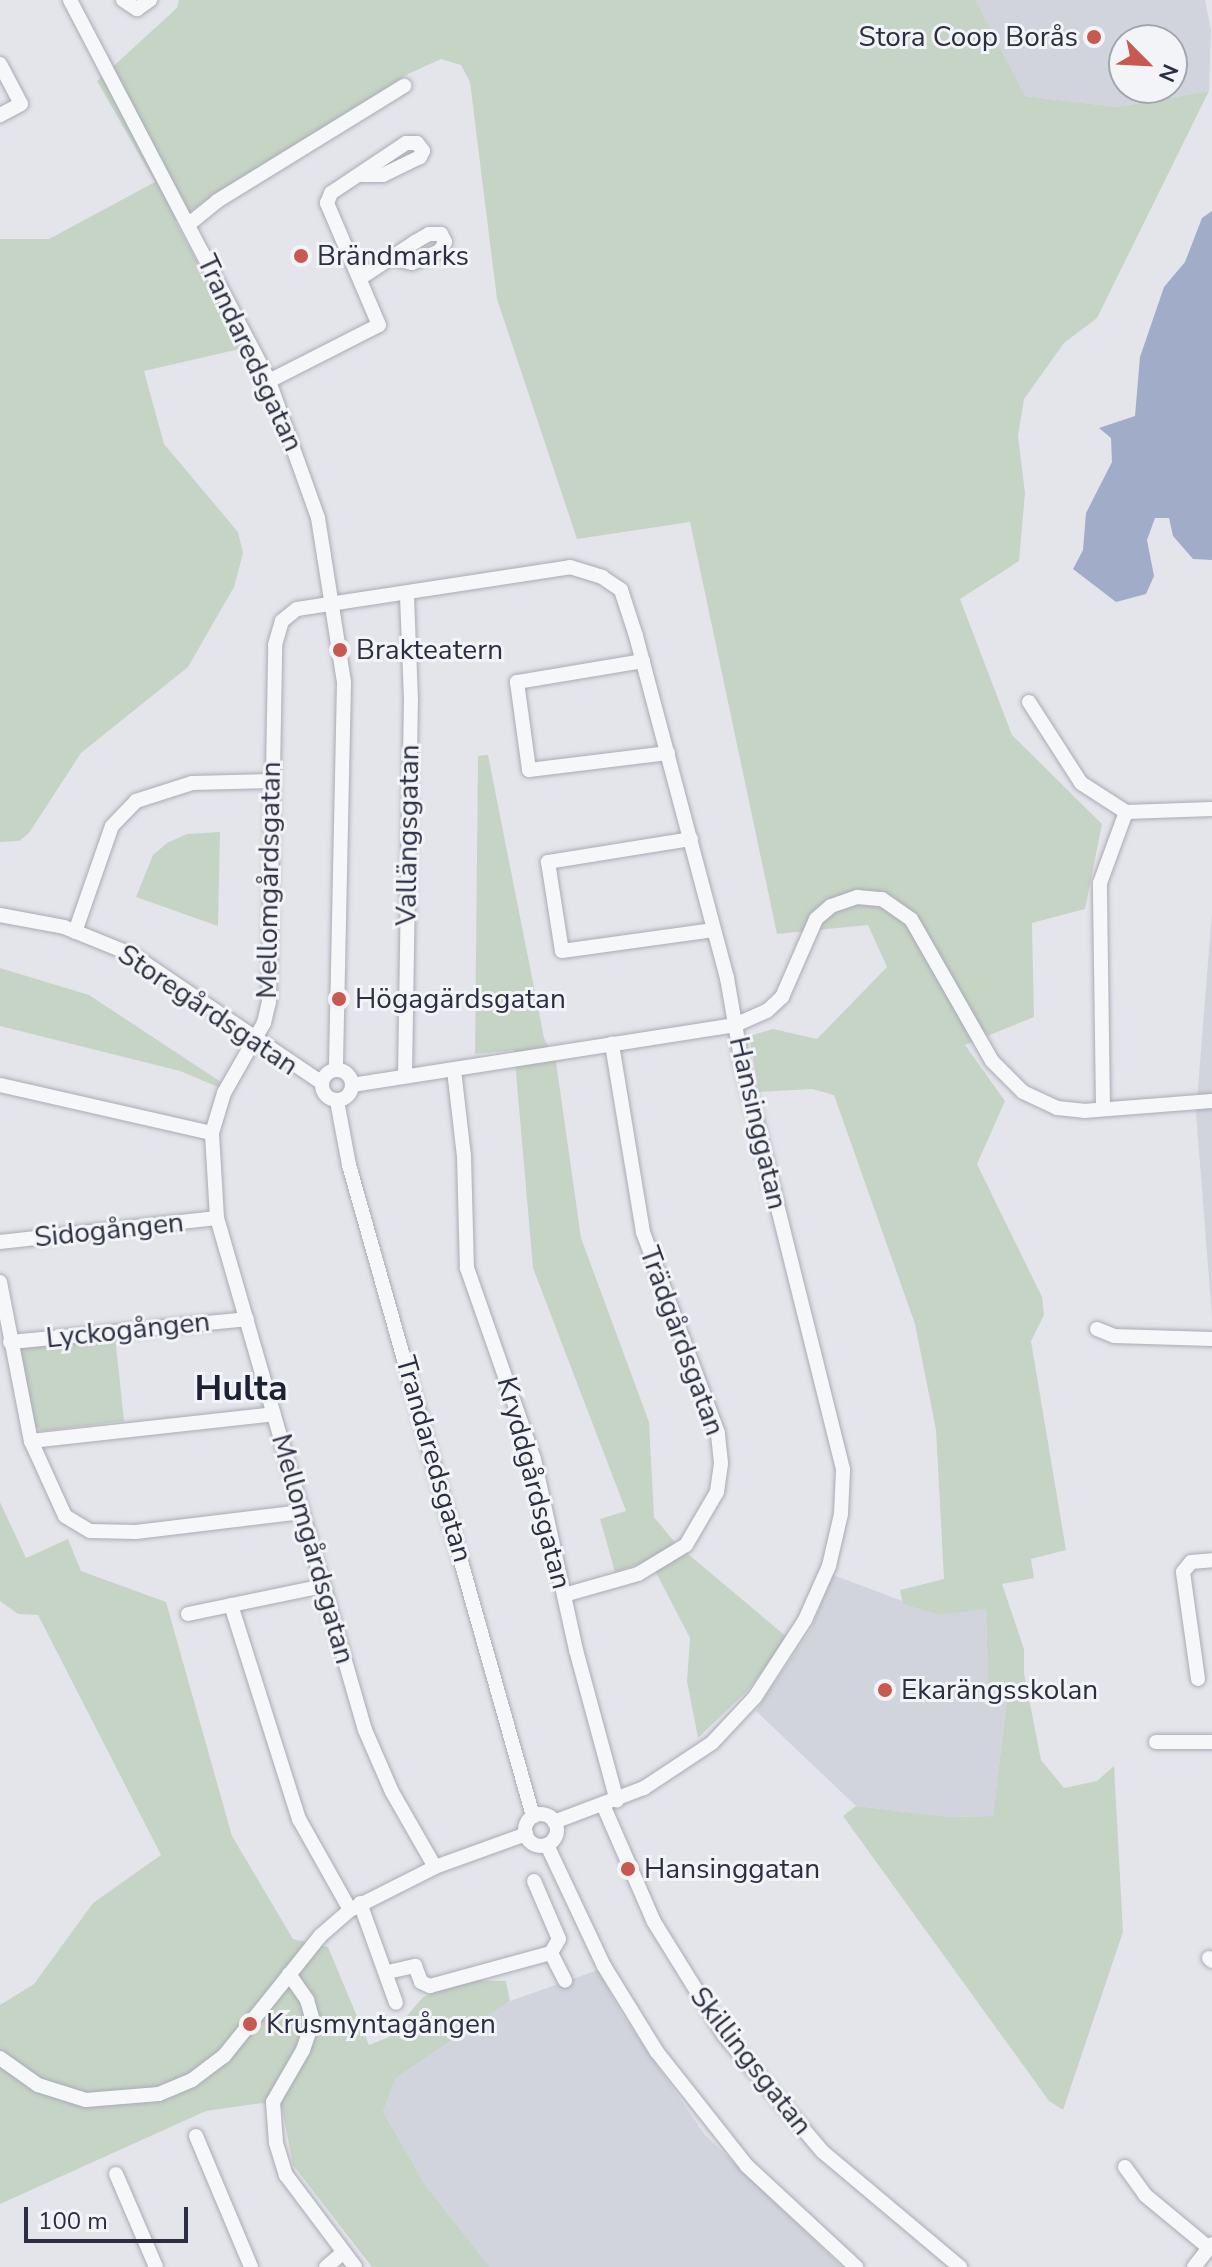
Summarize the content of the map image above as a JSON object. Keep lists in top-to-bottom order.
{
  "streets": {
    "street": [
      "Trandaredsgatan",
      "Vallängsgatan",
      "Mellomgårdsgatan",
      "Storegårdsgatan",
      "Hansinggatan",
      "Sidogången",
      "Lyckogången",
      "Trädgårdsgatan",
      "Kryddgårdsgatan",
      "Skillingsgatan"
    ]
  },
  "crossings": [
    ["Trandaredsgatan", "Mellomgårdsgatan"],
    ["Trandaredsgatan", "Storegårdsgatan"],
    ["Trandaredsgatan", "Hansinggatan"],
    ["Vallängsgatan", "Hansinggatan"],
    ["Mellomgårdsgatan", "Storegårdsgatan"],
    ["Mellomgårdsgatan", "Hansinggatan"],
    ["Mellomgårdsgatan", "Sidogången"],
    ["Mellomgårdsgatan", "Lyckogången"],
    ["Hansinggatan", "Kryddgårdsgatan"],
    ["Hansinggatan", "Skillingsgatan"],
    ["Trädgårdsgatan", "Kryddgårdsgatan"],
    ["Kryddgårdsgatan", "Skillingsgatan"]
  ],
  "districts": ["Hulta"],
  "places": [
    "Stora Coop Borås",
    "Brändmarks",
    "Brakteatern",
    "Högagärdsgatan",
    "Ekarängsskolan",
    "Hansinggatan",
    "Krusmyntagången"
  ],
  "scale_bar": "100 m",
  "north": "bottom right"
}
